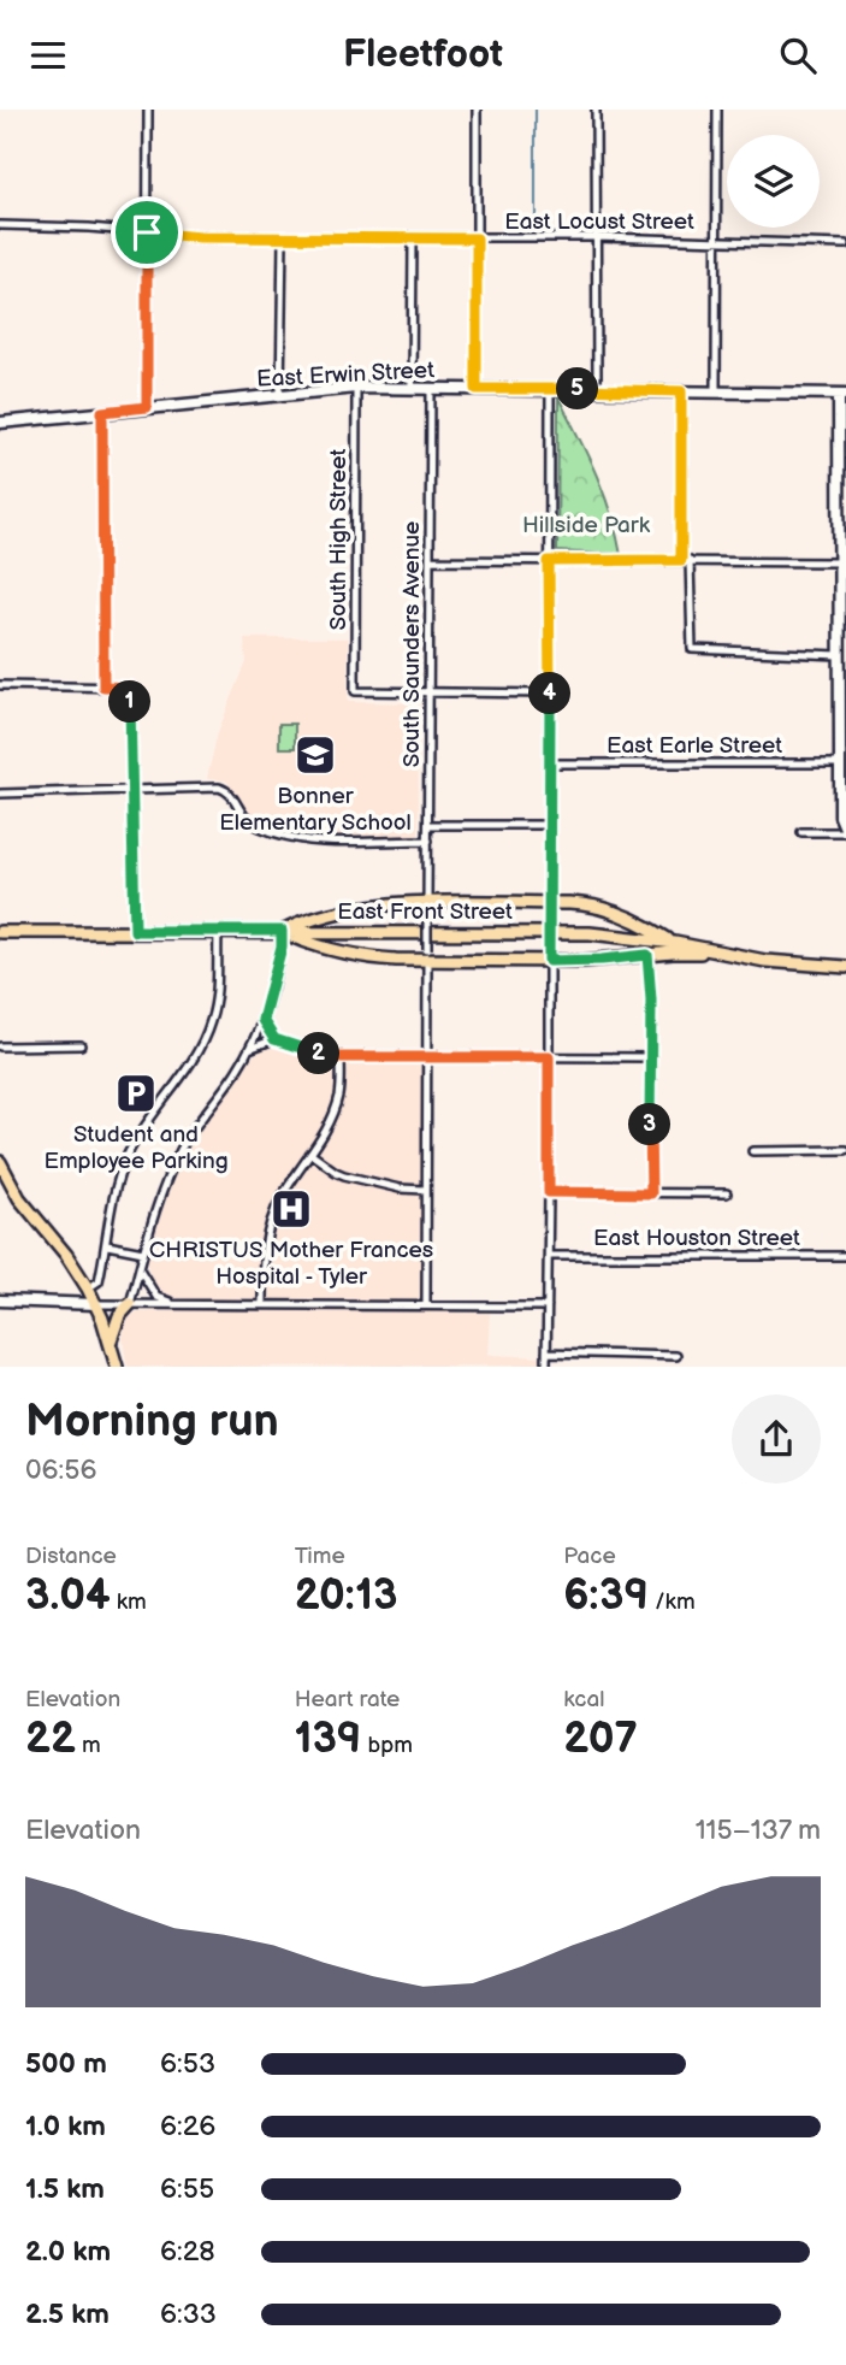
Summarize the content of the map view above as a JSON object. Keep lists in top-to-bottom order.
{
  "streets": {
    "main road": ["East Erwin Street", "East Front Street"],
    "street": [
      "East Locust Street",
      "South High Street",
      "South Saunders Avenue",
      "East Earle Street",
      "East Houston Street"
    ]
  },
  "crossings": [
    ["East Erwin Street", "South High Street"],
    ["East Erwin Street", "South Saunders Avenue"],
    ["South High Street", "South Saunders Avenue"]
  ],
  "parks": ["Hillside Park"],
  "places": {
    "school or university": ["Bonner Elementary School"],
    "parking": ["Student and Employee Parking"],
    "hospital": ["CHRISTUS Mother Frances Hospital - Tyler"]
  },
  "page": {
    "header": "Fleetfoot",
    "pins": [
      "5",
      "4",
      "1",
      "2",
      "3"
    ],
    "heading": ["Morning run", "06:56"],
    "stats": [
      ["Distance", "3.04 km"],
      ["Time", "20:13"],
      ["Pace", "6:39 /km"],
      ["Elevation", "22 m"],
      ["Heart rate", "139 bpm"],
      ["kcal", "207"]
    ],
    "chart": ["Elevation", "115–137 m"],
    "list": [
      {
        "name": "500 m",
        "note": "6:53"
      },
      {
        "name": "1.0 km",
        "note": "6:26"
      },
      {
        "name": "1.5 km",
        "note": "6:55"
      },
      {
        "name": "2.0 km",
        "note": "6:28"
      },
      {
        "name": "2.5 km",
        "note": "6:33"
      }
    ]
  }
}
